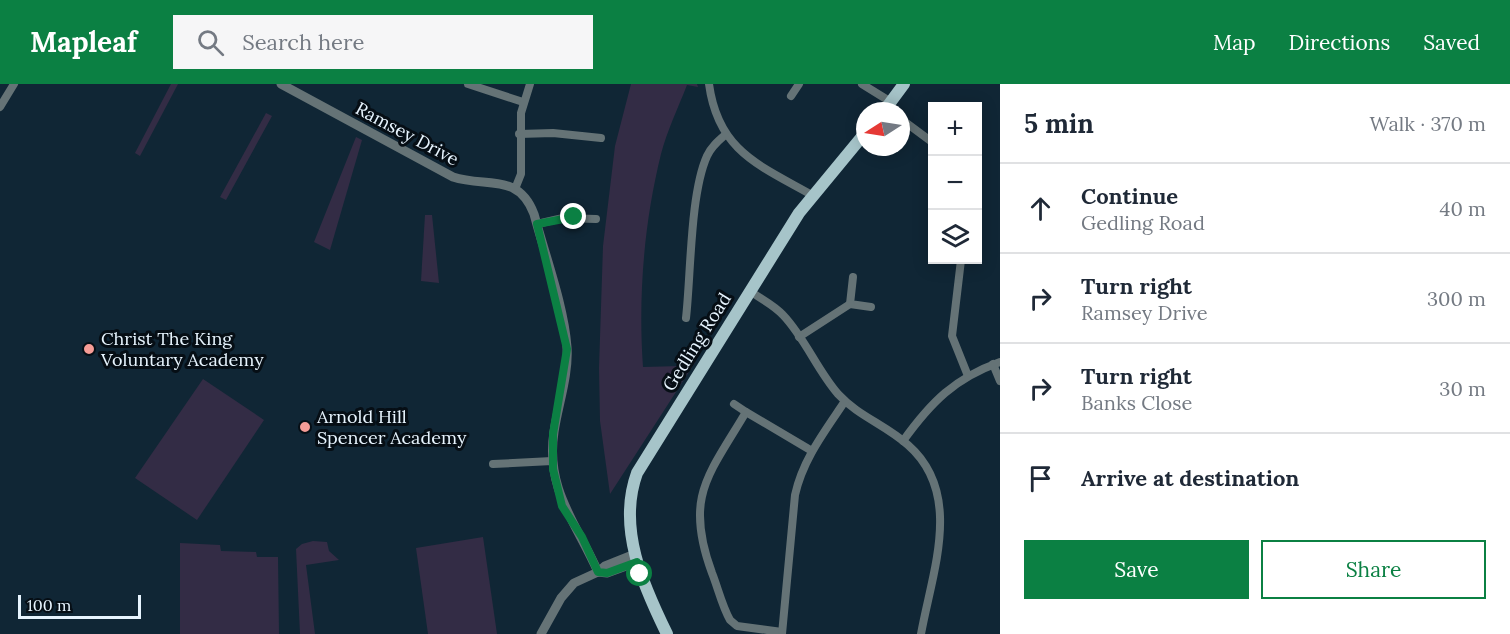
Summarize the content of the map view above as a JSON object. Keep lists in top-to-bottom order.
{
  "streets": {
    "main road": ["Gedling Road"],
    "street": ["Ramsey Drive"]
  },
  "places": ["Christ The King Voluntary Academy", "Arnold Hill Spencer Academy"],
  "scale_bar": "100 m",
  "north": "left",
  "page": {
    "header": "Mapleaf",
    "search": "Search here",
    "nav": ["Map", "Directions", "Saved"],
    "heading": ["5 min", "Walk · 370 m"],
    "map_buttons": ["+", "−"],
    "list": [
      ["Continue", "Gedling Road", "40 m"],
      ["Turn right", "Ramsey Drive", "300 m"],
      ["Turn right", "Banks Close", "30 m"],
      "Arrive at destination"
    ],
    "buttons": ["Save", "Share"],
    "scale": "100 m"
  }
}
